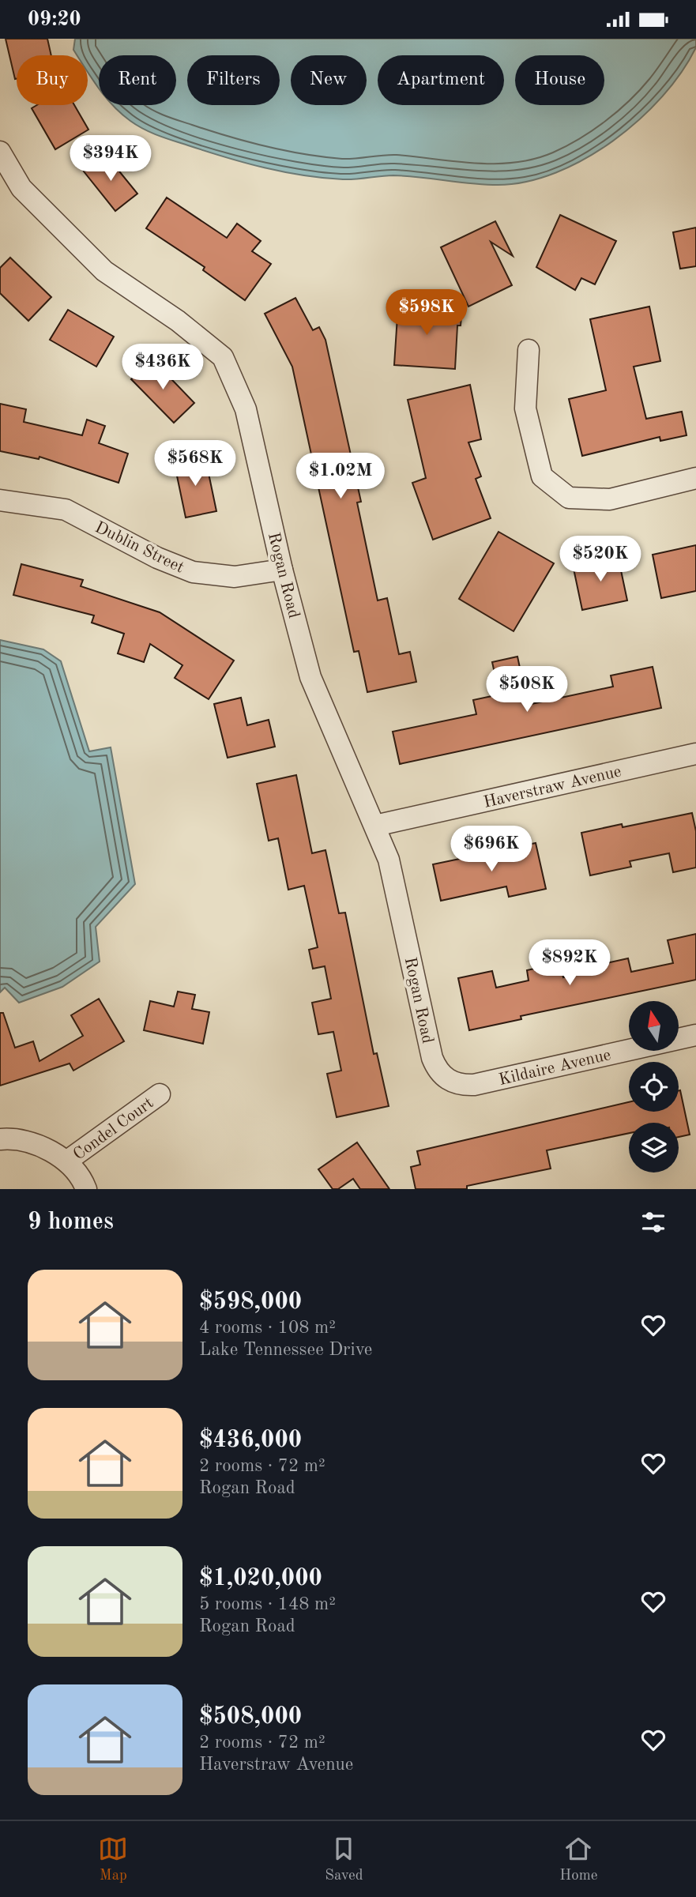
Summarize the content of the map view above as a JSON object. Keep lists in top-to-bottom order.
{
  "streets": {
    "street": [
      "Dublin Street",
      "Rogan Road",
      "Haverstraw Avenue",
      "Kildaire Avenue",
      "Condel Court"
    ]
  },
  "crossings": [
    ["Dublin Street", "Rogan Road"],
    ["Rogan Road", "Haverstraw Avenue"],
    ["Rogan Road", "Kildaire Avenue"]
  ],
  "north": "top",
  "page": {
    "status": "09:20",
    "chip": [
      "Buy",
      "Rent",
      "Filters",
      "New",
      "Apartment",
      "House"
    ],
    "price": [
      "$394K",
      "$598K",
      "$436K",
      "$568K",
      "$1.02M",
      "$520K",
      "$508K",
      "$696K",
      "$892K"
    ],
    "heading": "9 homes",
    "list": [
      {
        "name": "$598,000",
        "note": "4 rooms · 108 m² · Lake Tennessee Drive"
      },
      {
        "name": "$436,000",
        "note": "2 rooms · 72 m² · Rogan Road"
      },
      {
        "name": "$1,020,000",
        "note": "5 rooms · 148 m² · Rogan Road"
      },
      {
        "name": "$508,000",
        "note": "2 rooms · 72 m² · Haverstraw Avenue"
      }
    ],
    "tabs": ["Map", "Saved", "Home"]
  }
}
